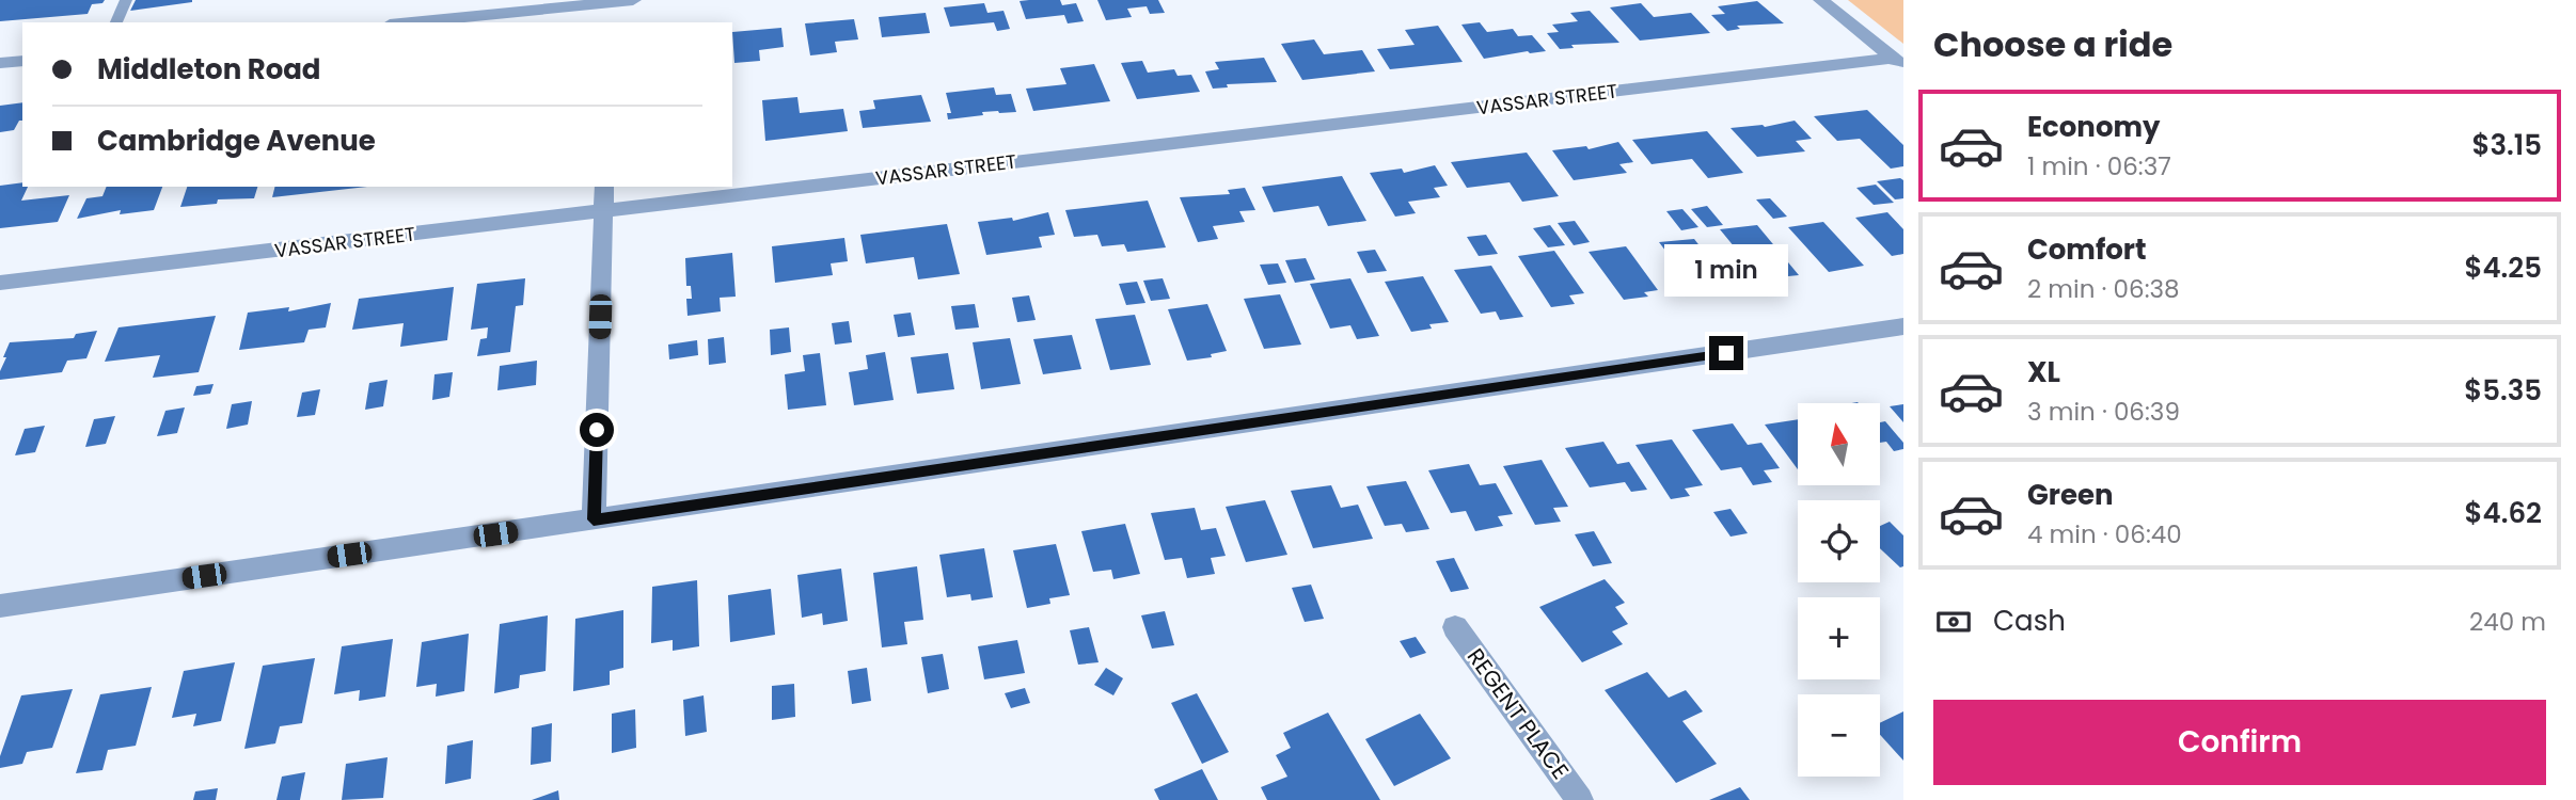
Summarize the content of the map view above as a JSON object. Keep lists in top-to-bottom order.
{
  "streets": {
    "street": ["VASSAR STREET", "REGENT PLACE"]
  },
  "north": "top",
  "page": {
    "heading": "Choose a ride",
    "banner": ["Middleton Road", "Cambridge Avenue"],
    "list": [
      {
        "name": "Economy",
        "note": "1 min · 06:37",
        "value": "$3.15"
      },
      {
        "name": "Comfort",
        "note": "2 min · 06:38",
        "value": "$4.25"
      },
      {
        "name": "XL",
        "note": "3 min · 06:39",
        "value": "$5.35"
      },
      {
        "name": "Green",
        "note": "4 min · 06:40",
        "value": "$4.62"
      }
    ],
    "bubble": "1 min",
    "map_buttons": ["+", "−"],
    "pay": ["Cash", "240 m"],
    "buttons": "Confirm"
  }
}
